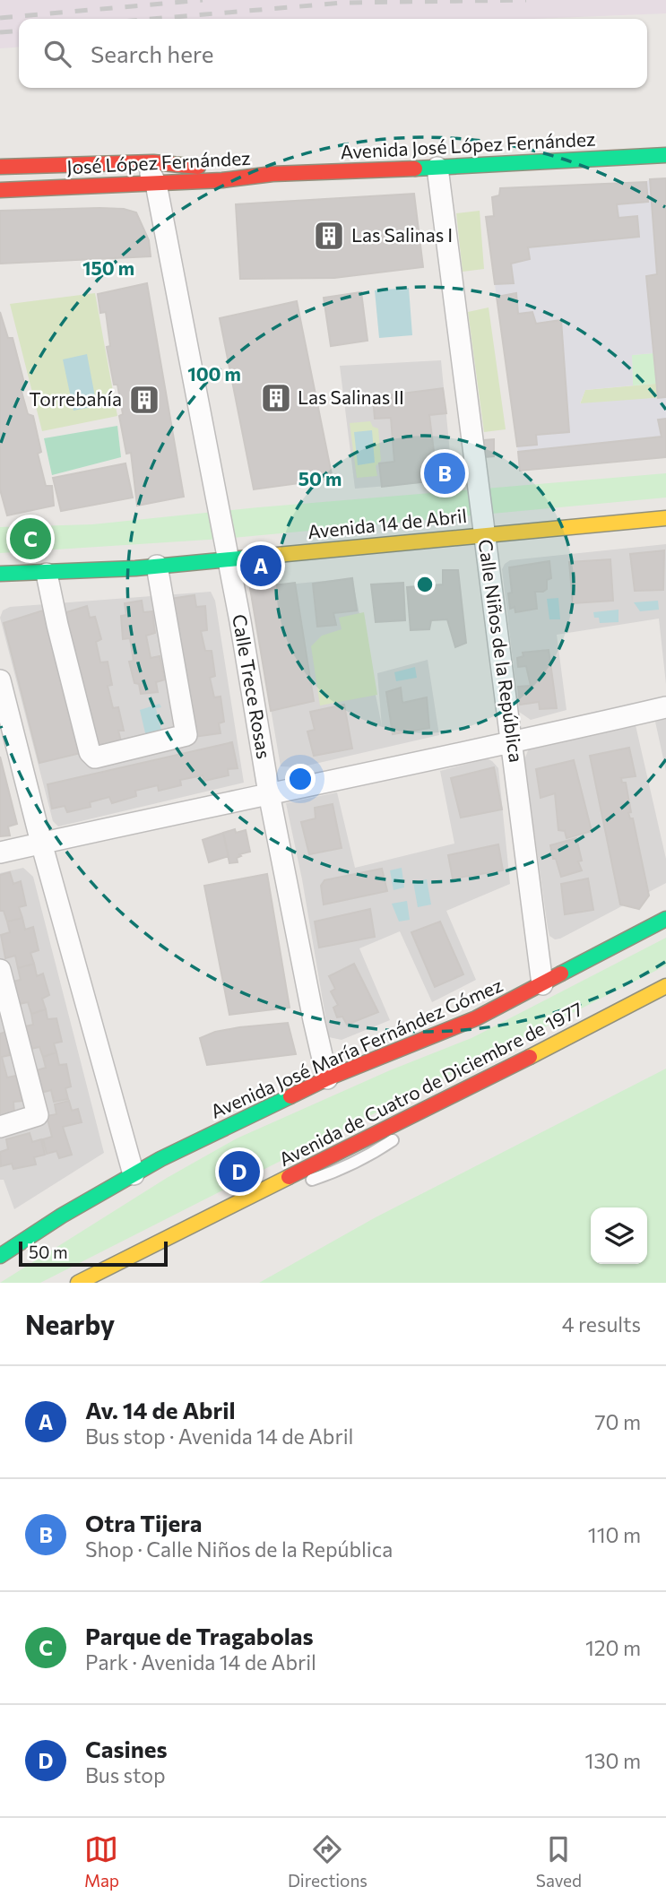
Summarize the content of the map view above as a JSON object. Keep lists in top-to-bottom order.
{
  "streets": {
    "street": [
      "Avenida José López Fernández",
      "José López Fernández",
      "Avenida 14 de Abril",
      "Calle Niños de la República",
      "Calle Trece Rosas",
      "Avenida José María Fernández Gómez",
      "Avenida de Cuatro de Diciembre de 1977"
    ]
  },
  "crossings": [
    ["Avenida José López Fernández", "José López Fernández"],
    ["Avenida José López Fernández", "Calle Niños de la República"],
    ["José López Fernández", "Calle Trece Rosas"],
    ["Avenida 14 de Abril", "Calle Niños de la República"],
    ["Avenida 14 de Abril", "Calle Trece Rosas"],
    ["Calle Niños de la República", "Avenida José María Fernández Gómez"],
    ["Calle Trece Rosas", "Avenida José María Fernández Gómez"]
  ],
  "places": {
    "building": ["Las Salinas I", "Las Salinas II", "Torrebahía"]
  },
  "scale_bar": "50 m",
  "page": {
    "search": "Search here",
    "pins": [
      "B",
      "C",
      "A",
      "D"
    ],
    "scale": "50 m",
    "heading": ["Nearby", "4 results"],
    "list": [
      {
        "mark": "A",
        "name": "Av. 14 de Abril",
        "note": "Bus stop · Avenida 14 de Abril",
        "value": "70 m"
      },
      {
        "mark": "B",
        "name": "Otra Tijera",
        "note": "Shop · Calle Niños de la República",
        "value": "110 m"
      },
      {
        "mark": "C",
        "name": "Parque de Tragabolas",
        "note": "Park · Avenida 14 de Abril",
        "value": "120 m"
      },
      {
        "mark": "D",
        "name": "Casines",
        "note": "Bus stop",
        "value": "130 m"
      }
    ],
    "nav": ["Map", "Directions", "Saved"]
  },
  "rings": ["150 m", "100 m", "50 m"]
}
